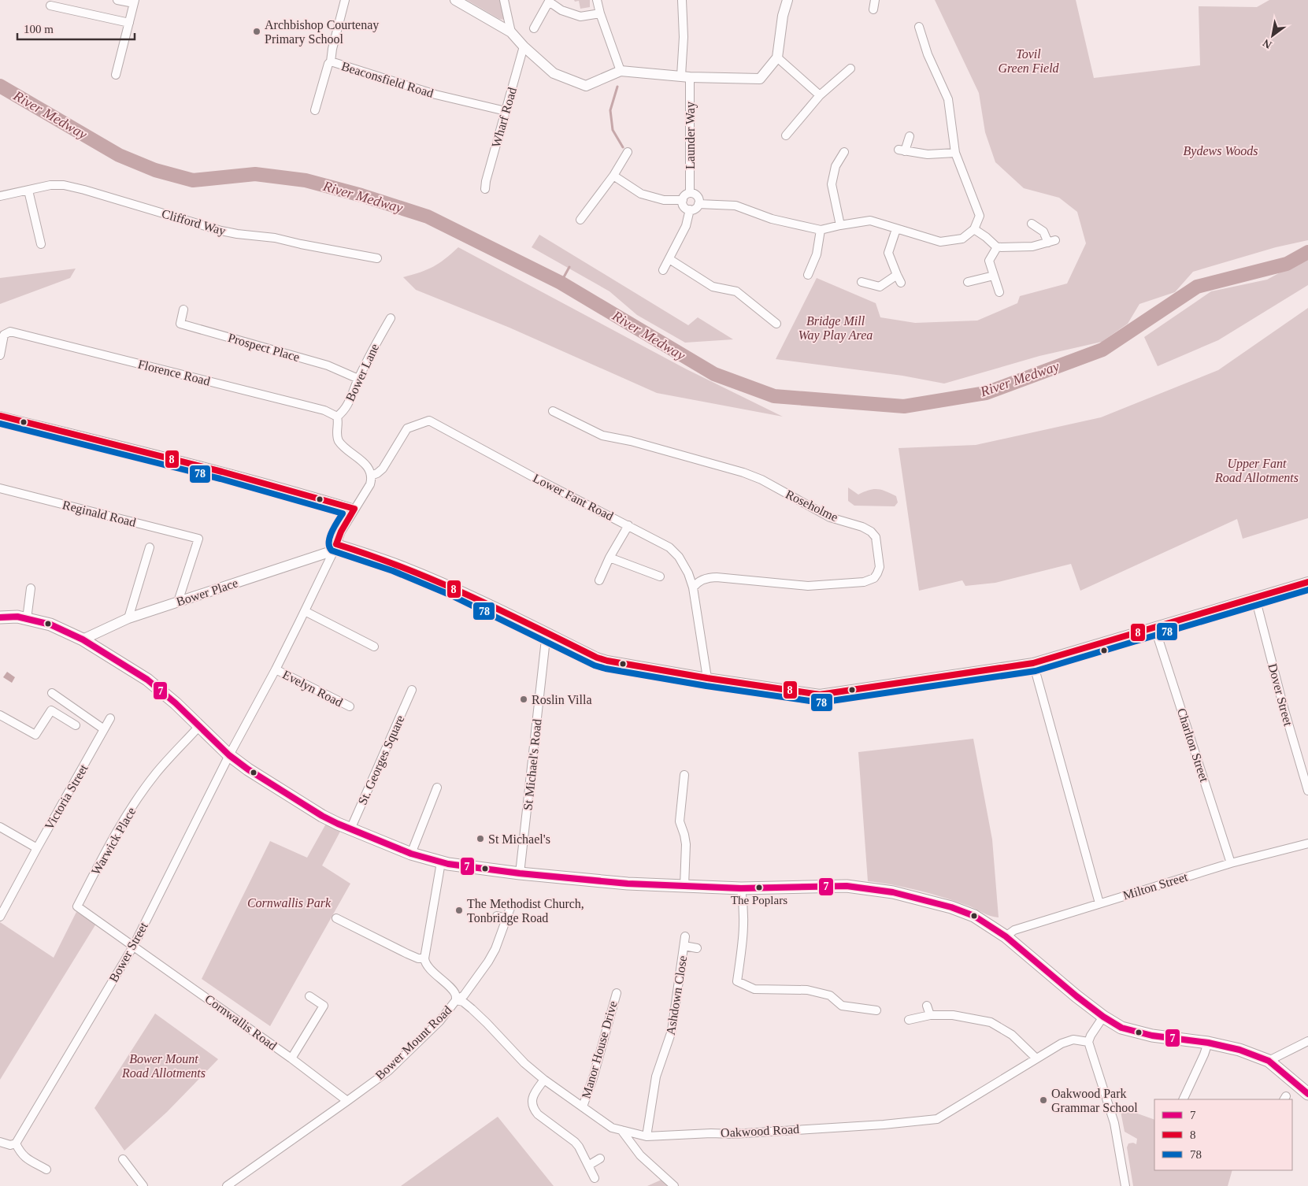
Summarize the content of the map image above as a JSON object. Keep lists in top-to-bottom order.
{
  "streets": {
    "street": [
      "Beaconsfield Road",
      "Wharf Road",
      "Launder Way",
      "Clifford Way",
      "Prospect Place",
      "Florence Road",
      "Bower Lane",
      "Lower Fant Road",
      "Roseholme",
      "Reginald Road",
      "Bower Place",
      "Evelyn Road",
      "Dover Street",
      "Charlton Street",
      "St. Georges Square",
      "St Michael's Road",
      "Victoria Street",
      "Warwick Place",
      "Milton Street",
      "Bower Street",
      "Ashdown Close",
      "Cornwallis Road",
      "Bower Mount Road",
      "Manor House Drive",
      "Oakwood Road"
    ]
  },
  "crossings": [
    ["Beaconsfield Road", "Wharf Road"],
    ["Prospect Place", "Bower Lane"],
    ["Florence Road", "Bower Lane"],
    ["Lower Fant Road", "Roseholme"],
    ["Reginald Road", "Bower Place"],
    ["Charlton Street", "Milton Street"],
    ["Warwick Place", "Bower Street"],
    ["Warwick Place", "Cornwallis Road"],
    ["Bower Street", "Cornwallis Road"],
    ["Ashdown Close", "Oakwood Road"],
    ["Cornwallis Road", "Bower Mount Road"],
    ["Bower Mount Road", "Oakwood Road"],
    ["Manor House Drive", "Oakwood Road"]
  ],
  "water": ["River Medway"],
  "parks": [
    "Tovil Green Field",
    "Bydews Woods",
    "Bridge Mill Way Play Area",
    "Upper Fant Road Allotments",
    "Cornwallis Park",
    "Bower Mount Road Allotments"
  ],
  "places": [
    "Archbishop Courtenay Primary School",
    "Roslin Villa",
    "St Michael's",
    "The Poplars",
    "The Methodist Church, Tonbridge Road",
    "Oakwood Park Grammar School"
  ],
  "lines": ["transit line 8", "transit line 78", "transit line 7"],
  "legend": ["7", "8", "78"],
  "scale_bar": "100 m",
  "north": "bottom left"
}
